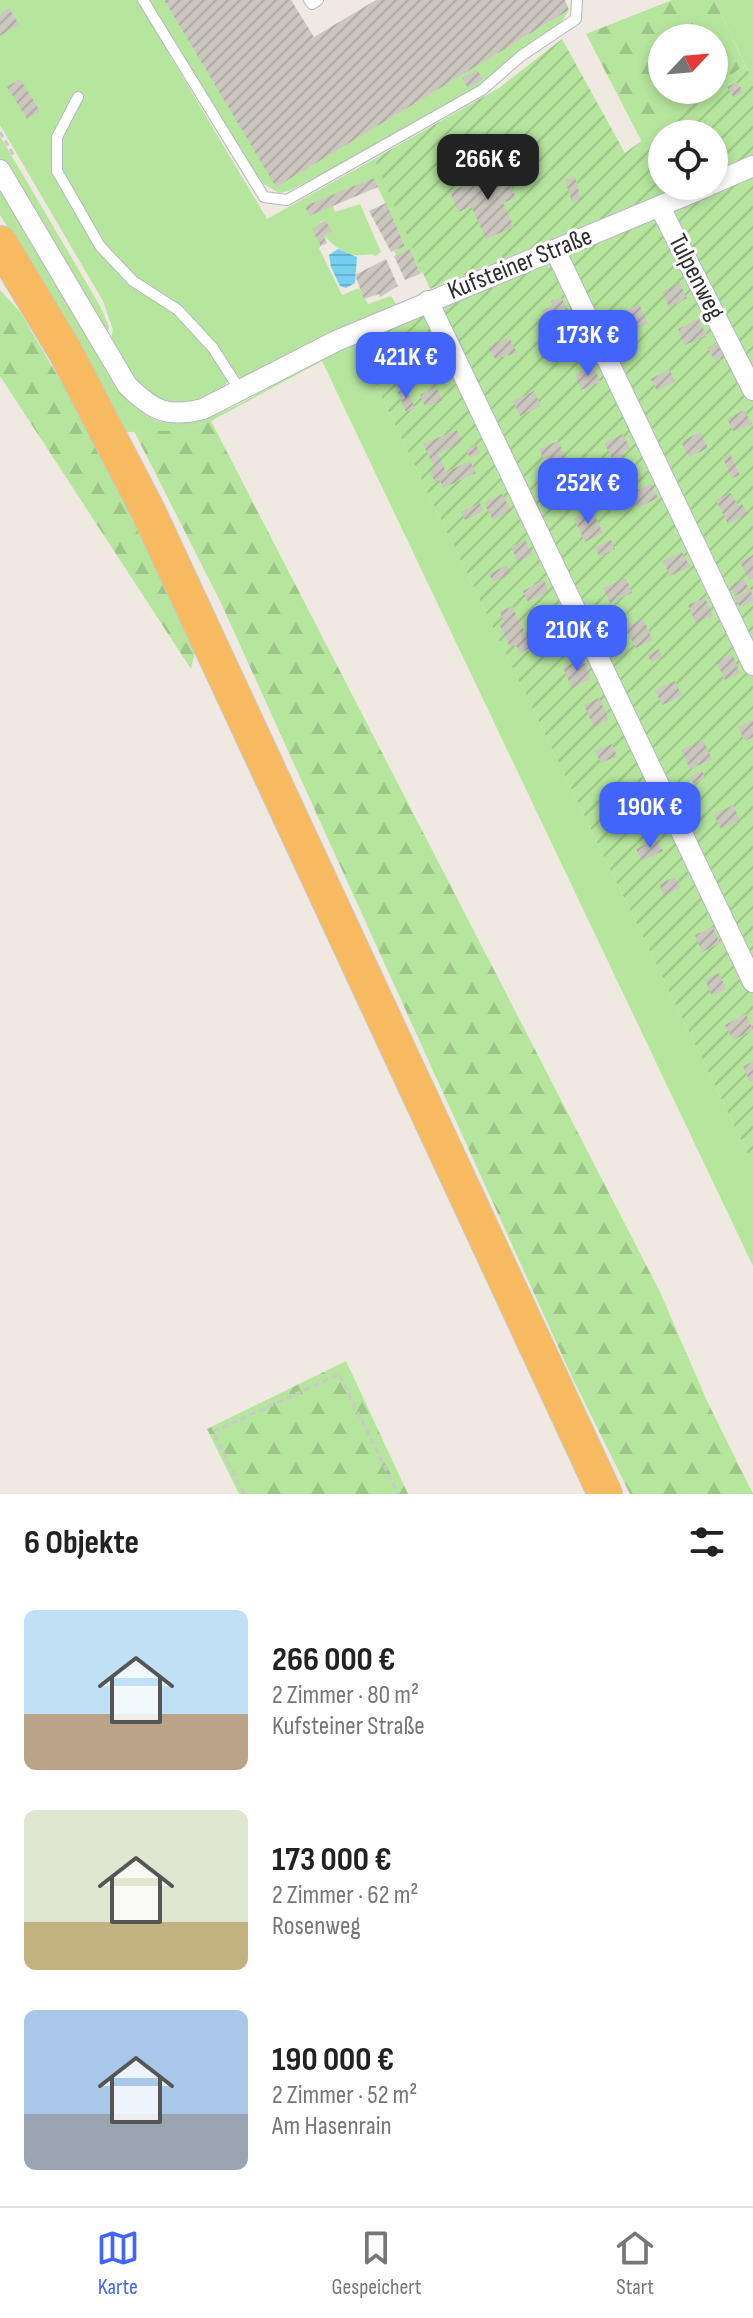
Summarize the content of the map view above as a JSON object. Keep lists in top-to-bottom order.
{
  "streets": {
    "street": ["Kufsteiner Straße", "Tulpenweg"]
  },
  "crossings": [
    ["Kufsteiner Straße", "Tulpenweg"]
  ],
  "north": "top right",
  "page": {
    "price": [
      "266K €",
      "173K €",
      "421K €",
      "252K €",
      "210K €",
      "190K €"
    ],
    "heading": "6 Objekte",
    "list": [
      {
        "name": "266 000 €",
        "note": "2 Zimmer · 80 m² · Kufsteiner Straße"
      },
      {
        "name": "173 000 €",
        "note": "2 Zimmer · 62 m² · Rosenweg"
      },
      {
        "name": "190 000 €",
        "note": "2 Zimmer · 52 m² · Am Hasenrain"
      }
    ],
    "tabs": ["Karte", "Gespeichert", "Start"]
  }
}
